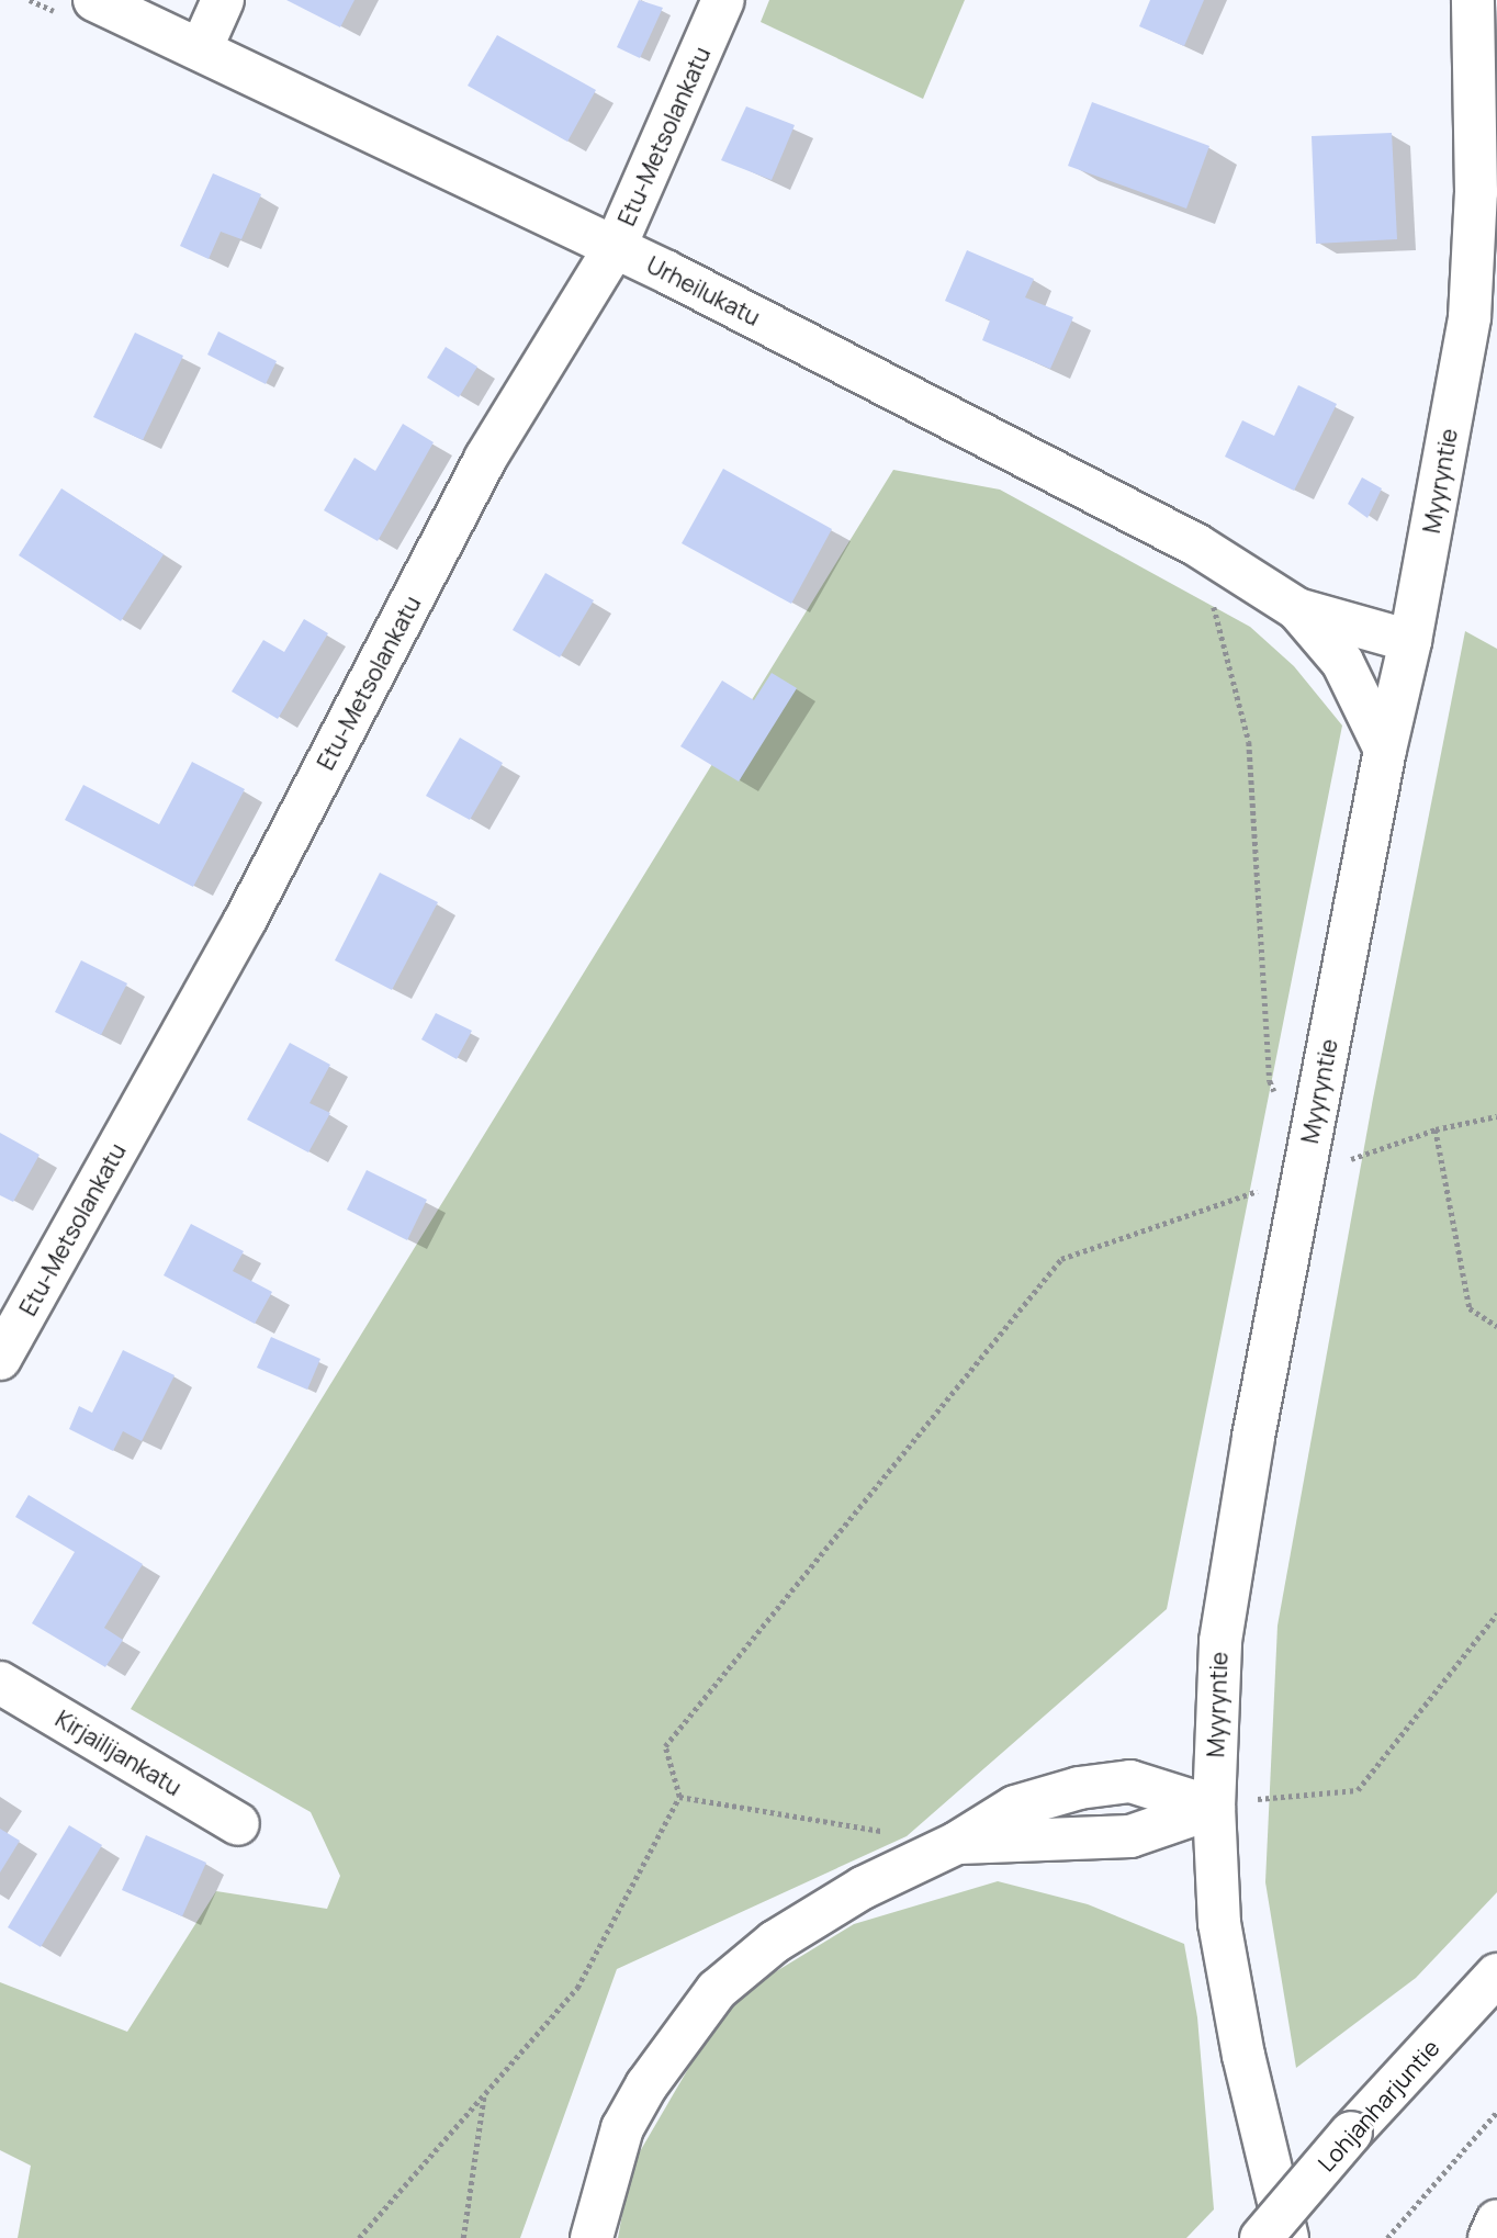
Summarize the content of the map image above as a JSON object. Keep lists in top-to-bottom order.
{
  "streets": {
    "main road": [
      "Etu-Metsolankatu",
      "Urheilukatu",
      "Myyryntie",
      "Kirjailijankatu",
      "Lohjanharjuntie"
    ]
  },
  "crossings": [
    ["Etu-Metsolankatu", "Urheilukatu"],
    ["Urheilukatu", "Myyryntie"]
  ]
}
